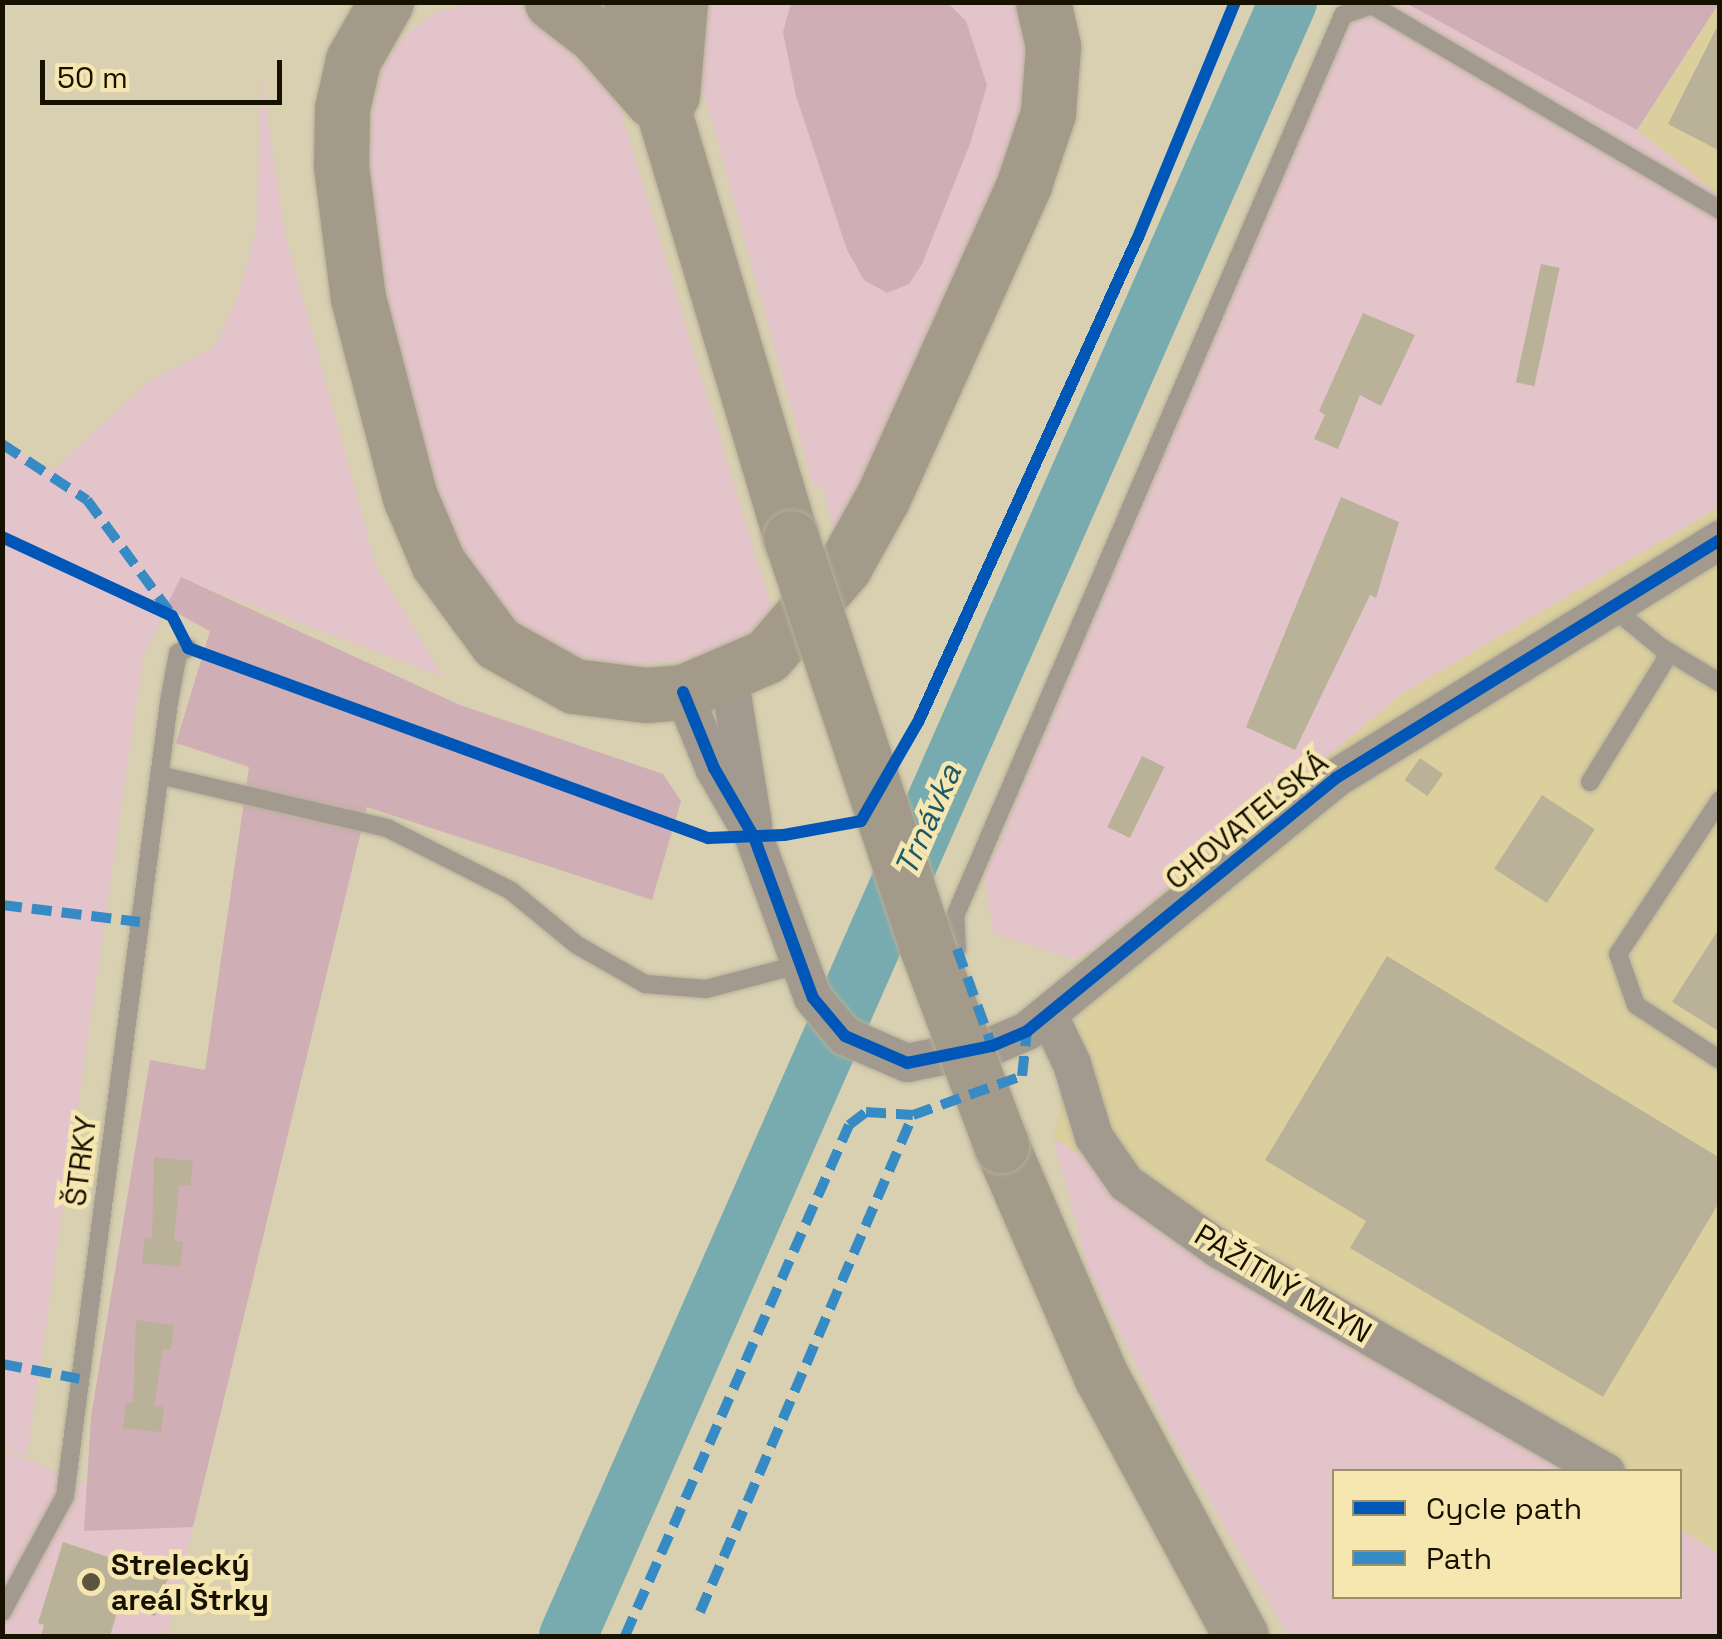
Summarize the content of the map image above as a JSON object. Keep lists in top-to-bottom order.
{
  "streets": {
    "street": ["CHOVATEĽSKÁ", "PAŽITNÝ MLYN"],
    "lane": ["ŠTRKY"]
  },
  "crossings": [
    ["CHOVATEĽSKÁ", "PAŽITNÝ MLYN"]
  ],
  "water": ["Trnávka"],
  "places": ["Strelecký areál Štrky"],
  "legend": ["Cycle path", "Path"],
  "scale_bar": "50 m"
}
